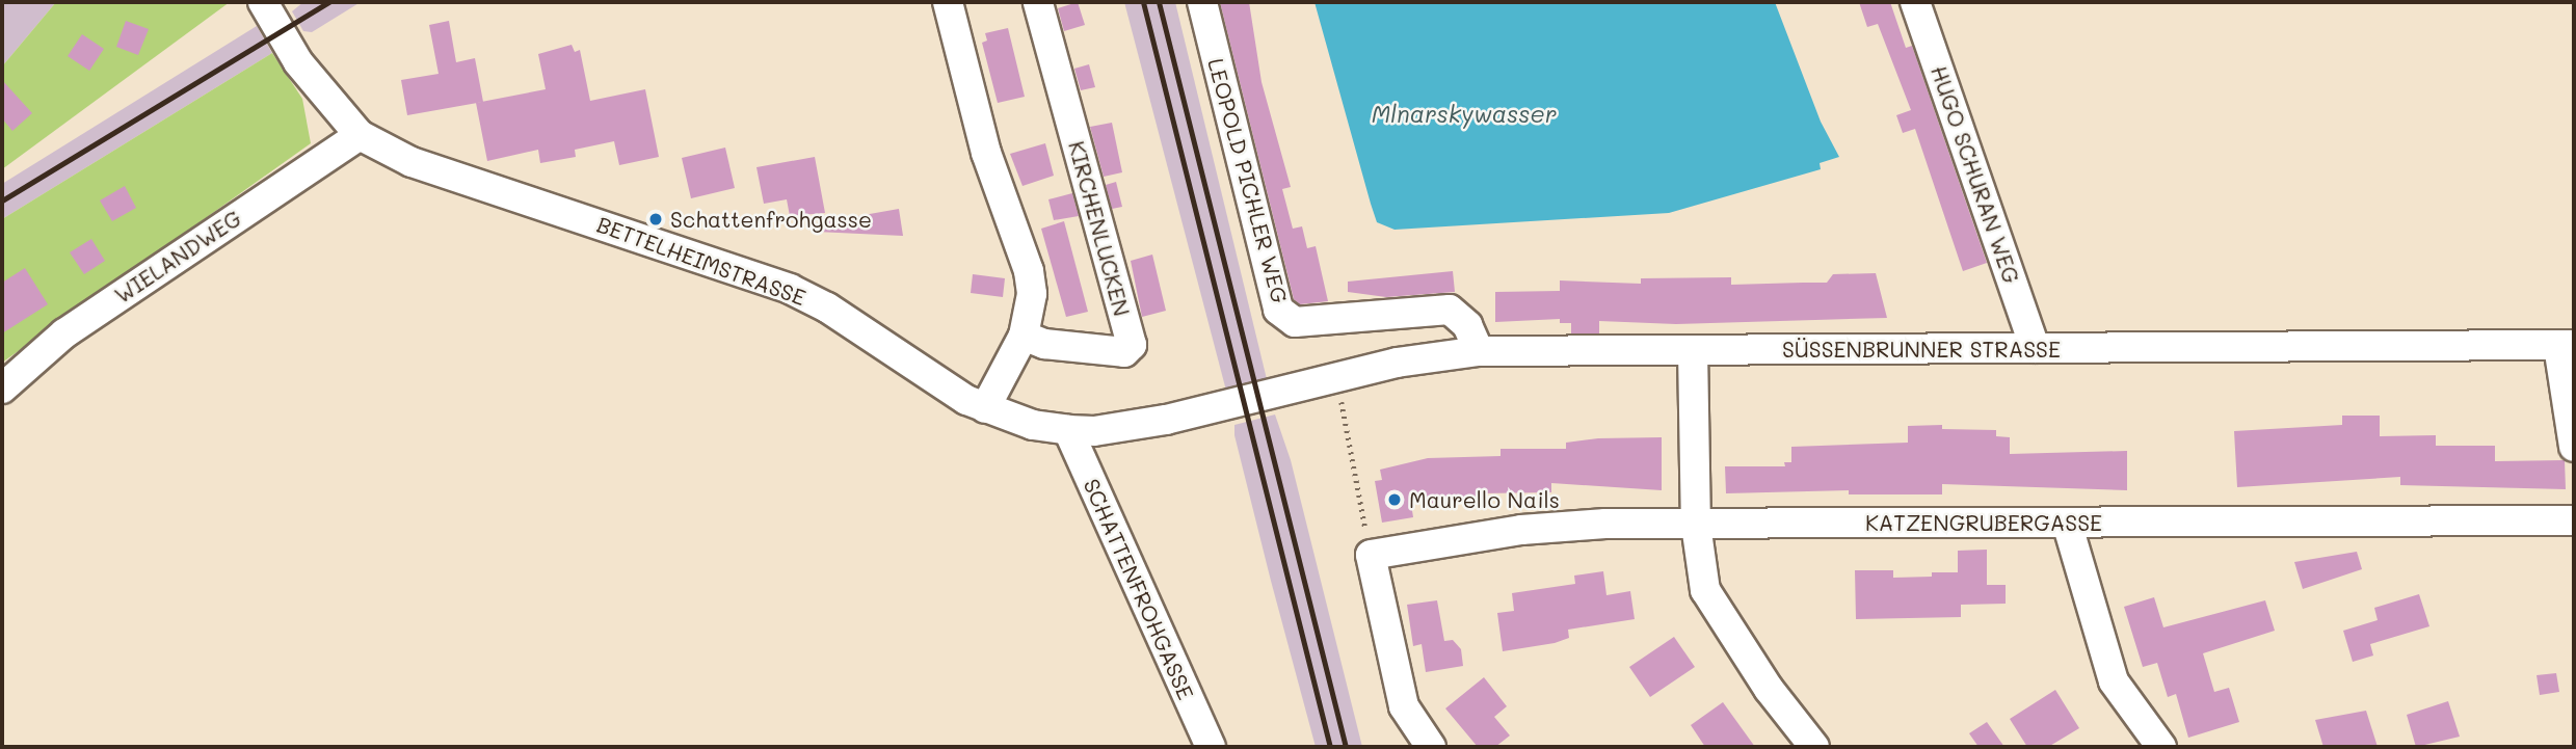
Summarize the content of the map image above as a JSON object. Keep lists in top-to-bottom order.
{
  "streets": {
    "street": [
      "HUGO SCHURAN WEG",
      "LEOPOLD PICHLER WEG",
      "KIRCHENLUCKEN",
      "WIELANDWEG",
      "BETTELHEIMSTRASSE",
      "SÜSSENBRUNNER STRASSE",
      "KATZENGRUBERGASSE",
      "SCHATTENFROHGASSE"
    ]
  },
  "crossings": [
    ["HUGO SCHURAN WEG", "SÜSSENBRUNNER STRASSE"],
    ["LEOPOLD PICHLER WEG", "SÜSSENBRUNNER STRASSE"],
    ["WIELANDWEG", "BETTELHEIMSTRASSE"],
    ["BETTELHEIMSTRASSE", "SÜSSENBRUNNER STRASSE"],
    ["BETTELHEIMSTRASSE", "SCHATTENFROHGASSE"]
  ],
  "water": ["Mlnarskywasser"],
  "places": ["Schattenfrohgasse", "Maurello Nails"]
}
